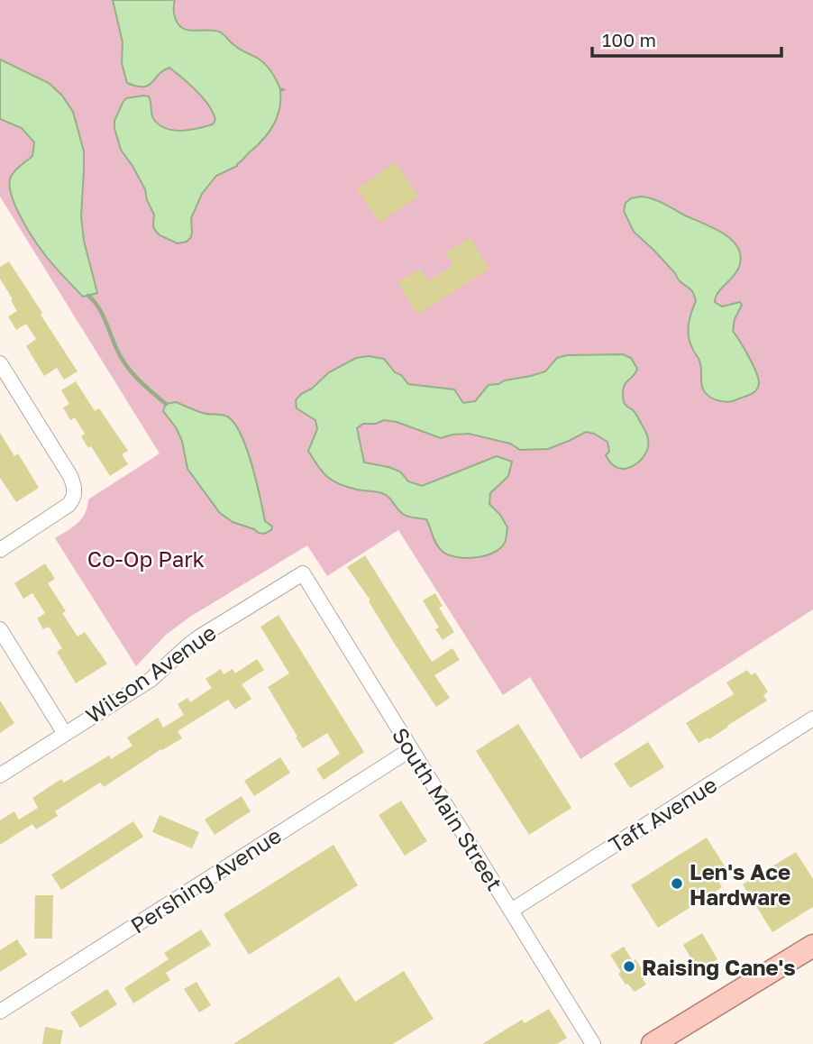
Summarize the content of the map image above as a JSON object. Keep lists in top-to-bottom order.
{
  "streets": {
    "street": [
      "Wilson Avenue",
      "South Main Street",
      "Taft Avenue",
      "Pershing Avenue"
    ]
  },
  "crossings": [
    ["Wilson Avenue", "South Main Street"],
    ["South Main Street", "Taft Avenue"],
    ["South Main Street", "Pershing Avenue"]
  ],
  "parks": ["Co-Op Park"],
  "places": ["Len's Ace Hardware", "Raising Cane's"],
  "scale_bar": "100 m"
}
